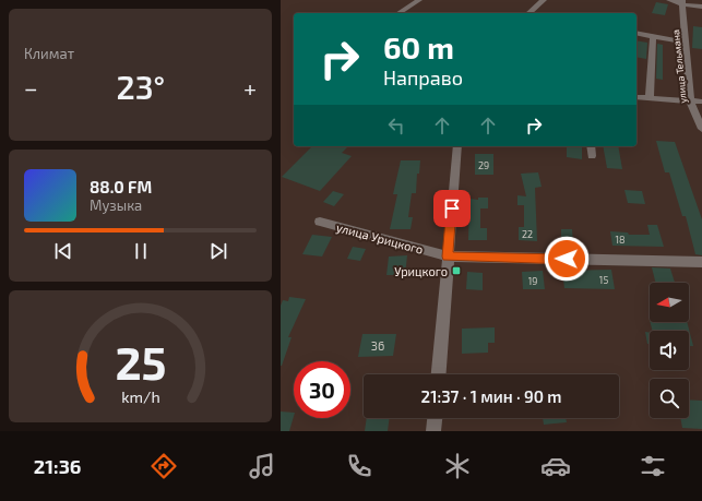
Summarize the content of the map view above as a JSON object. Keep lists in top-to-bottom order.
{
  "streets": {
    "street": ["улица Тельмана", "улица Урицкого"]
  },
  "places": {
    "transit": ["Урицкого"]
  },
  "house_numbers": [
    "29",
    "22",
    "18",
    "15",
    "19",
    "36"
  ],
  "north": "left",
  "page": {
    "tile": "Климат",
    "turn": ["60 m", "Направо"],
    "heat": ["−", "23°", "+"],
    "song": ["88.0 FM", "Музыка"],
    "limit": "30",
    "trip": "21:37 · 1 мин · 90 m",
    "tabs": "21:36",
    "gauge": ["25", "km/h"]
  }
}
